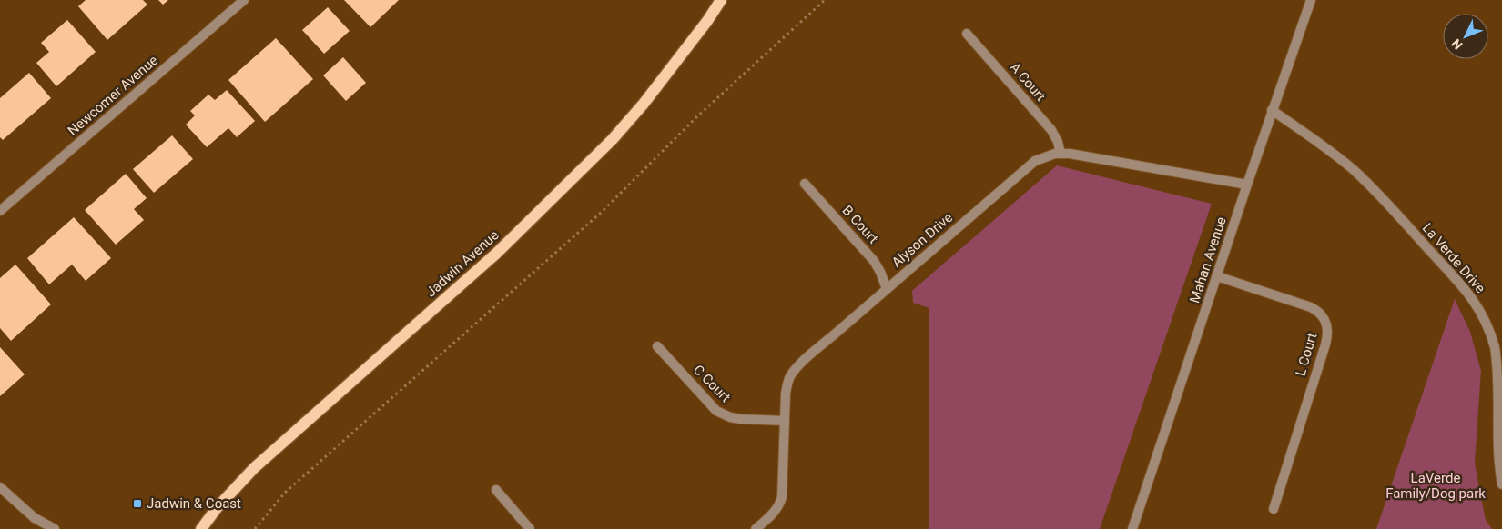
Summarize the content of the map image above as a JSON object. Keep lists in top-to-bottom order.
{
  "streets": {
    "main road": ["Jadwin Avenue"],
    "street": [
      "A Court",
      "Newcomer Avenue",
      "B Court",
      "Alyson Drive",
      "La Verde Drive",
      "Mahan Avenue",
      "L Court",
      "C Court"
    ]
  },
  "crossings": [
    ["A Court", "Alyson Drive"],
    ["B Court", "Alyson Drive"],
    ["Alyson Drive", "Mahan Avenue"],
    ["Alyson Drive", "C Court"],
    ["La Verde Drive", "Mahan Avenue"],
    ["Mahan Avenue", "L Court"]
  ],
  "parks": ["LaVerde Family/Dog park"],
  "places": {
    "transit": ["Jadwin & Coast"]
  },
  "north": "bottom left"
}
